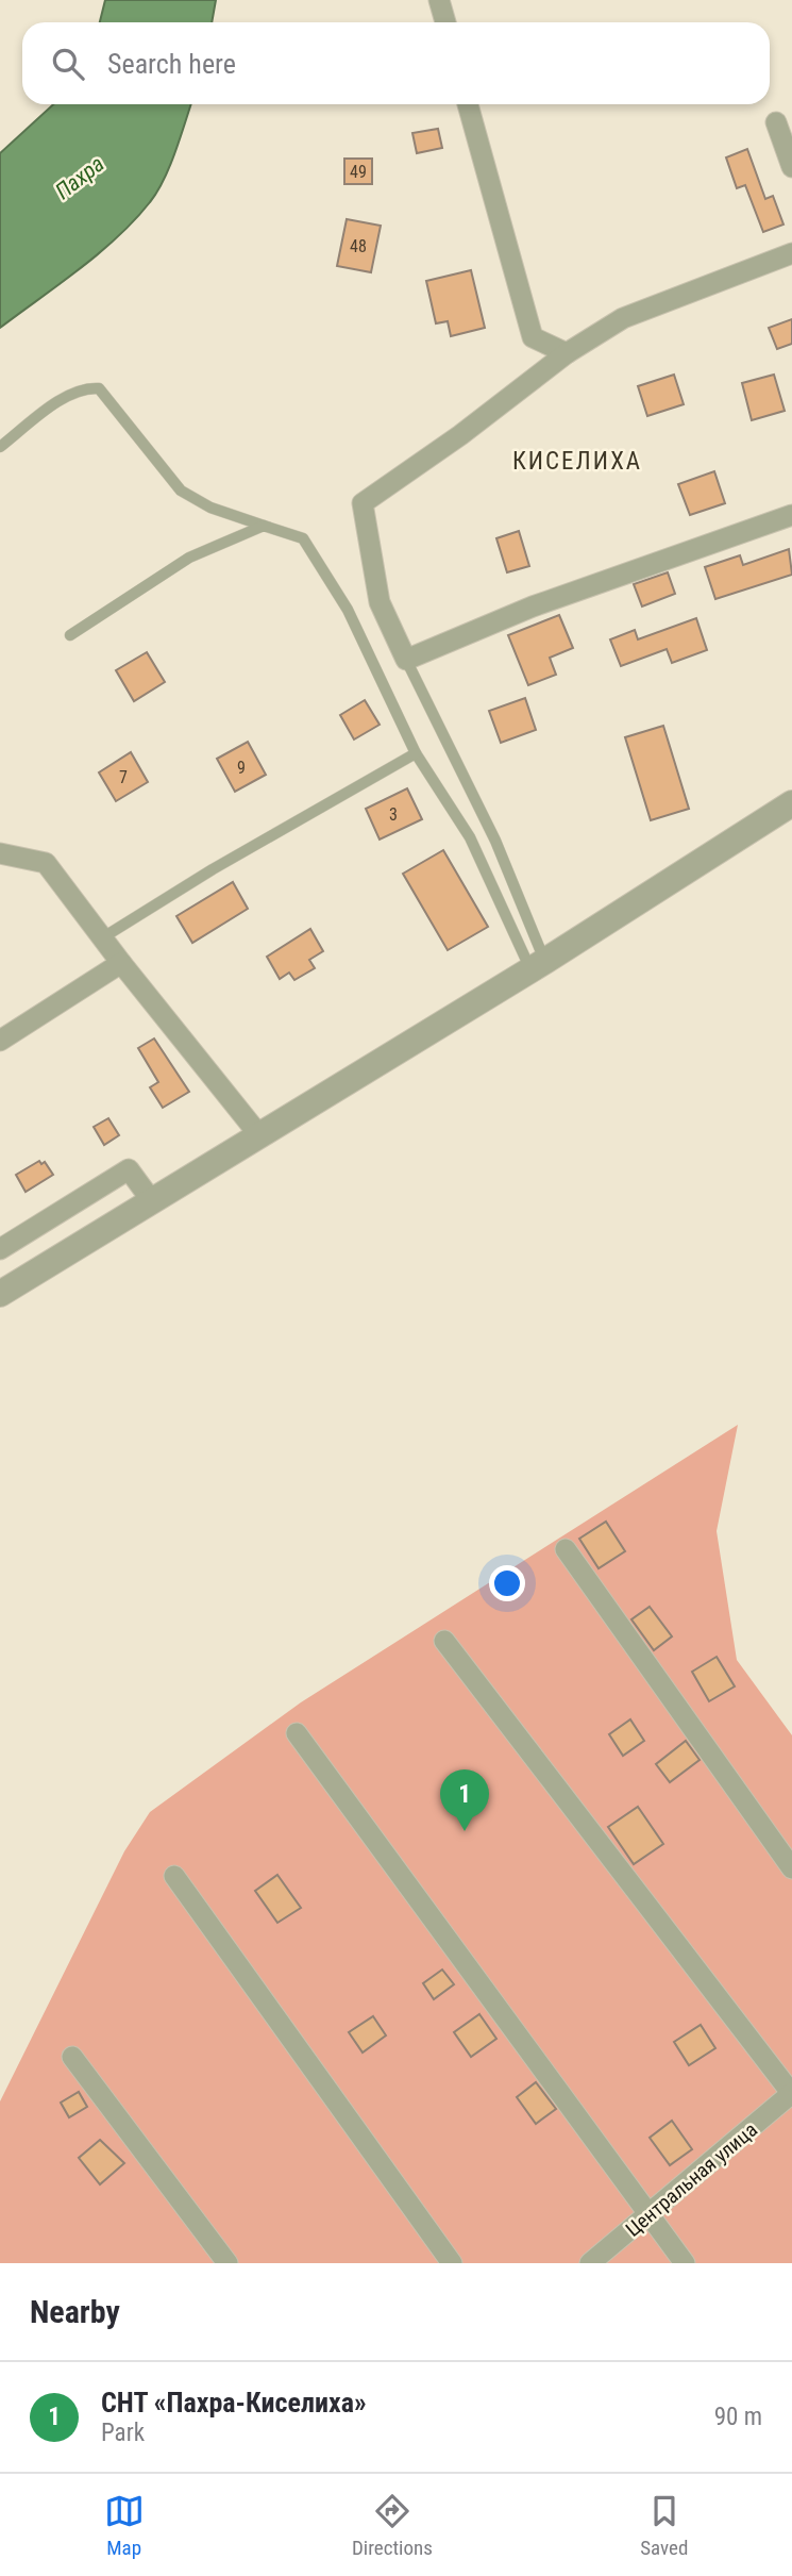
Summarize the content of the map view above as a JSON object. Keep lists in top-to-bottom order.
{
  "streets": {
    "street": ["Центральная улица"]
  },
  "districts": ["КИСЕЛИХА"],
  "water": ["Пахра"],
  "house_numbers": [
    "49",
    "48",
    "9",
    "7",
    "3"
  ],
  "page": {
    "search": "Search here",
    "pins": "1",
    "heading": "Nearby",
    "list": [
      {
        "mark": "1",
        "name": "СНТ «Пахра-Киселиха»",
        "note": "Park",
        "value": "90 m"
      }
    ],
    "nav": ["Map", "Directions", "Saved"]
  }
}
